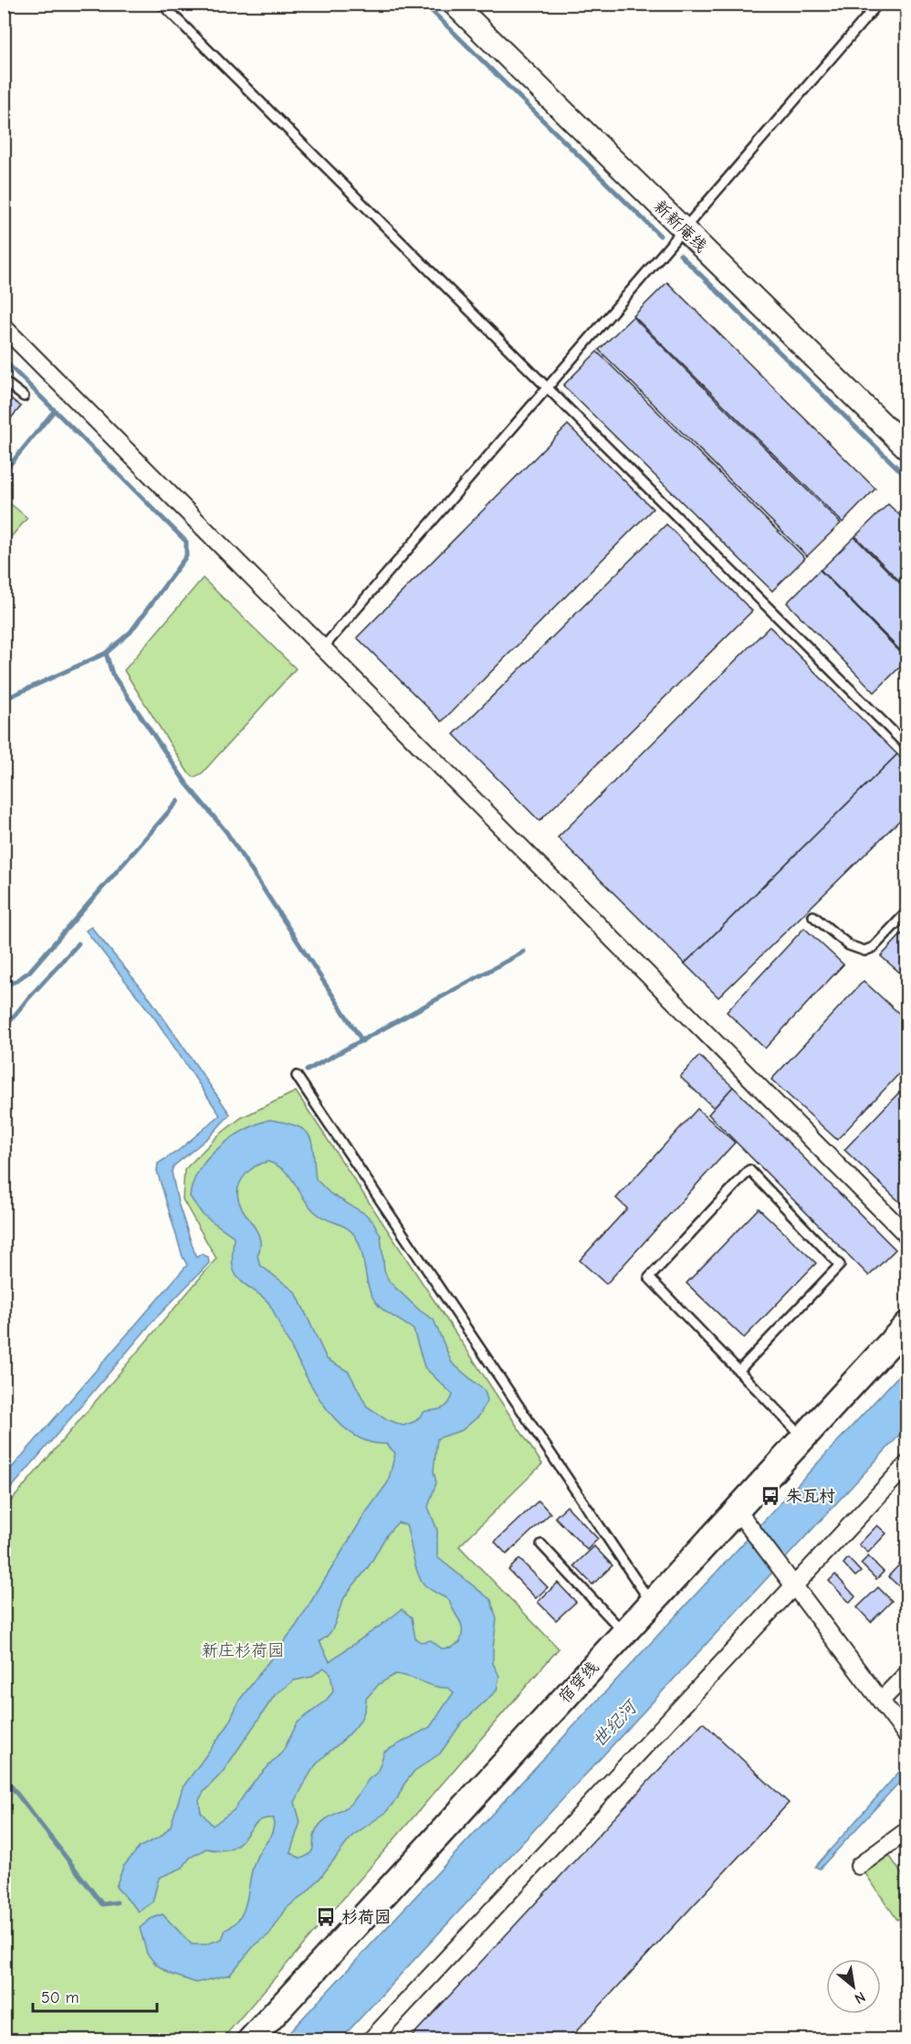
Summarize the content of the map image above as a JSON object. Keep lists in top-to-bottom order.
{
  "streets": {
    "main road": ["宿穿线"],
    "street": ["新新庵线"]
  },
  "water": ["世纪河"],
  "parks": ["新庄杉荷园"],
  "places": {
    "bus stop": ["朱瓦村", "杉荷园"]
  },
  "scale_bar": "50 m",
  "north": "bottom right"
}
